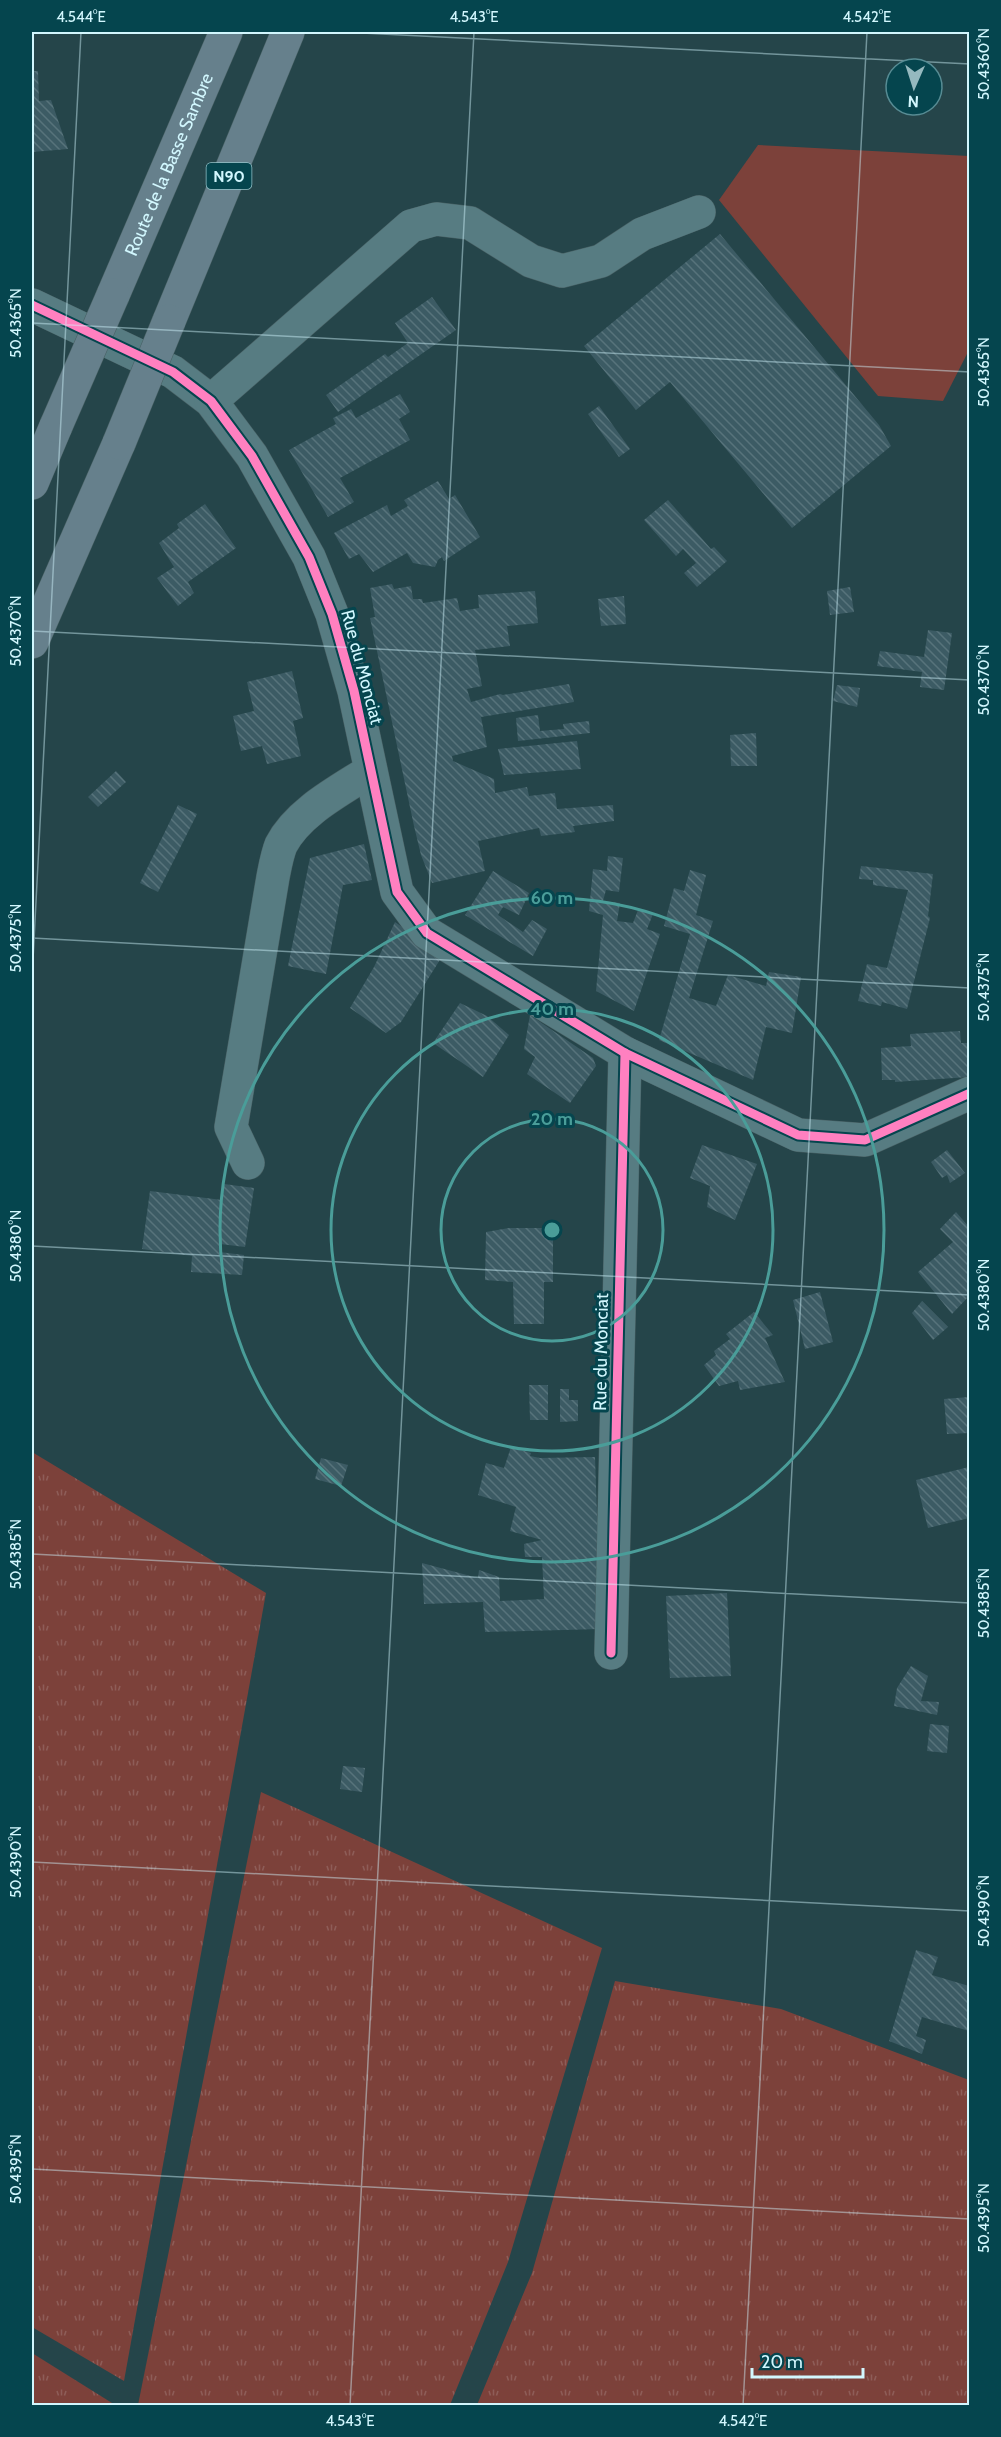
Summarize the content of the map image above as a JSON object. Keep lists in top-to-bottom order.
{
  "streets": {
    "highway": ["Route de la Basse Sambre", "N90"],
    "street": ["Rue du Monciat"]
  },
  "scale_bar": "20 m",
  "north": "bottom",
  "coordinates": [
    "4.544°E",
    "4.543°E",
    "4.542°E",
    "50.4360°N",
    "50.4365°N",
    "50.4370°N",
    "50.4375°N",
    "50.4380°N",
    "50.4385°N",
    "50.4390°N",
    "50.4395°N"
  ],
  "rings": ["60 m", "40 m", "20 m"]
}
